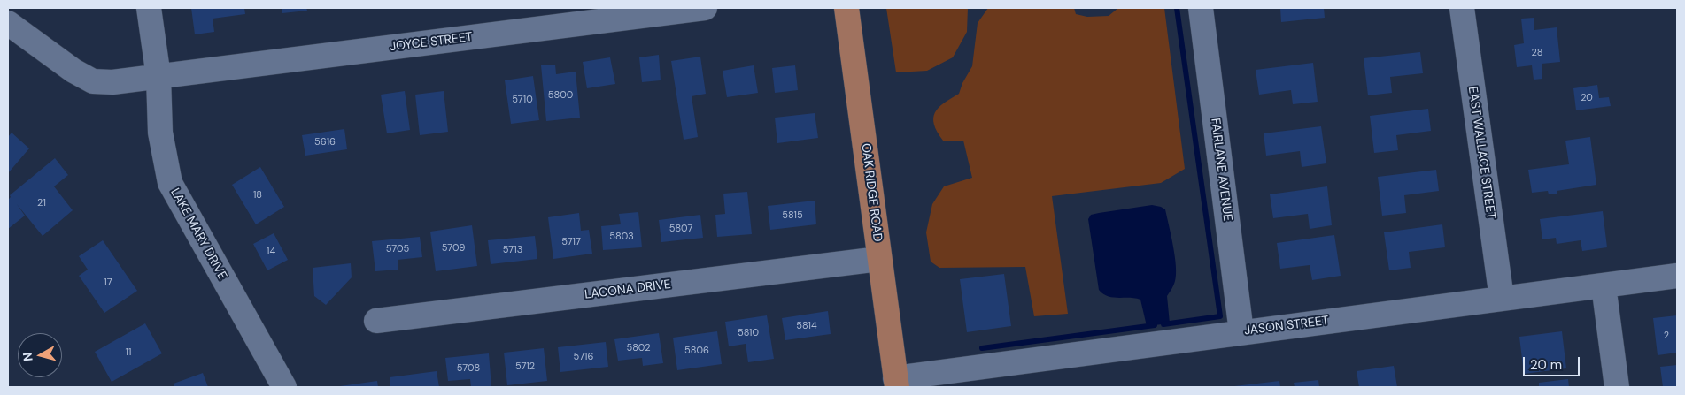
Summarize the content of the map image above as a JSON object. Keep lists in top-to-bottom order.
{
  "streets": {
    "main road": ["OAK RIDGE ROAD"],
    "street": [
      "JOYCE STREET",
      "EAST WALLACE STREET",
      "FAIRLANE AVENUE",
      "LAKE MARY DRIVE",
      "LACONA DRIVE",
      "JASON STREET"
    ]
  },
  "crossings": [
    ["JOYCE STREET", "LAKE MARY DRIVE"],
    ["EAST WALLACE STREET", "JASON STREET"],
    ["FAIRLANE AVENUE", "JASON STREET"],
    ["OAK RIDGE ROAD", "LACONA DRIVE"],
    ["OAK RIDGE ROAD", "JASON STREET"]
  ],
  "house_numbers": [
    "28",
    "5800",
    "20",
    "5710",
    "5616",
    "18",
    "21",
    "5815",
    "5807",
    "5803",
    "5717",
    "5709",
    "5705",
    "5713",
    "14",
    "17",
    "5814",
    "5810",
    "2",
    "5802",
    "5806",
    "11",
    "5716",
    "5712",
    "5708"
  ],
  "scale_bar": "20 m",
  "north": "left"
}
